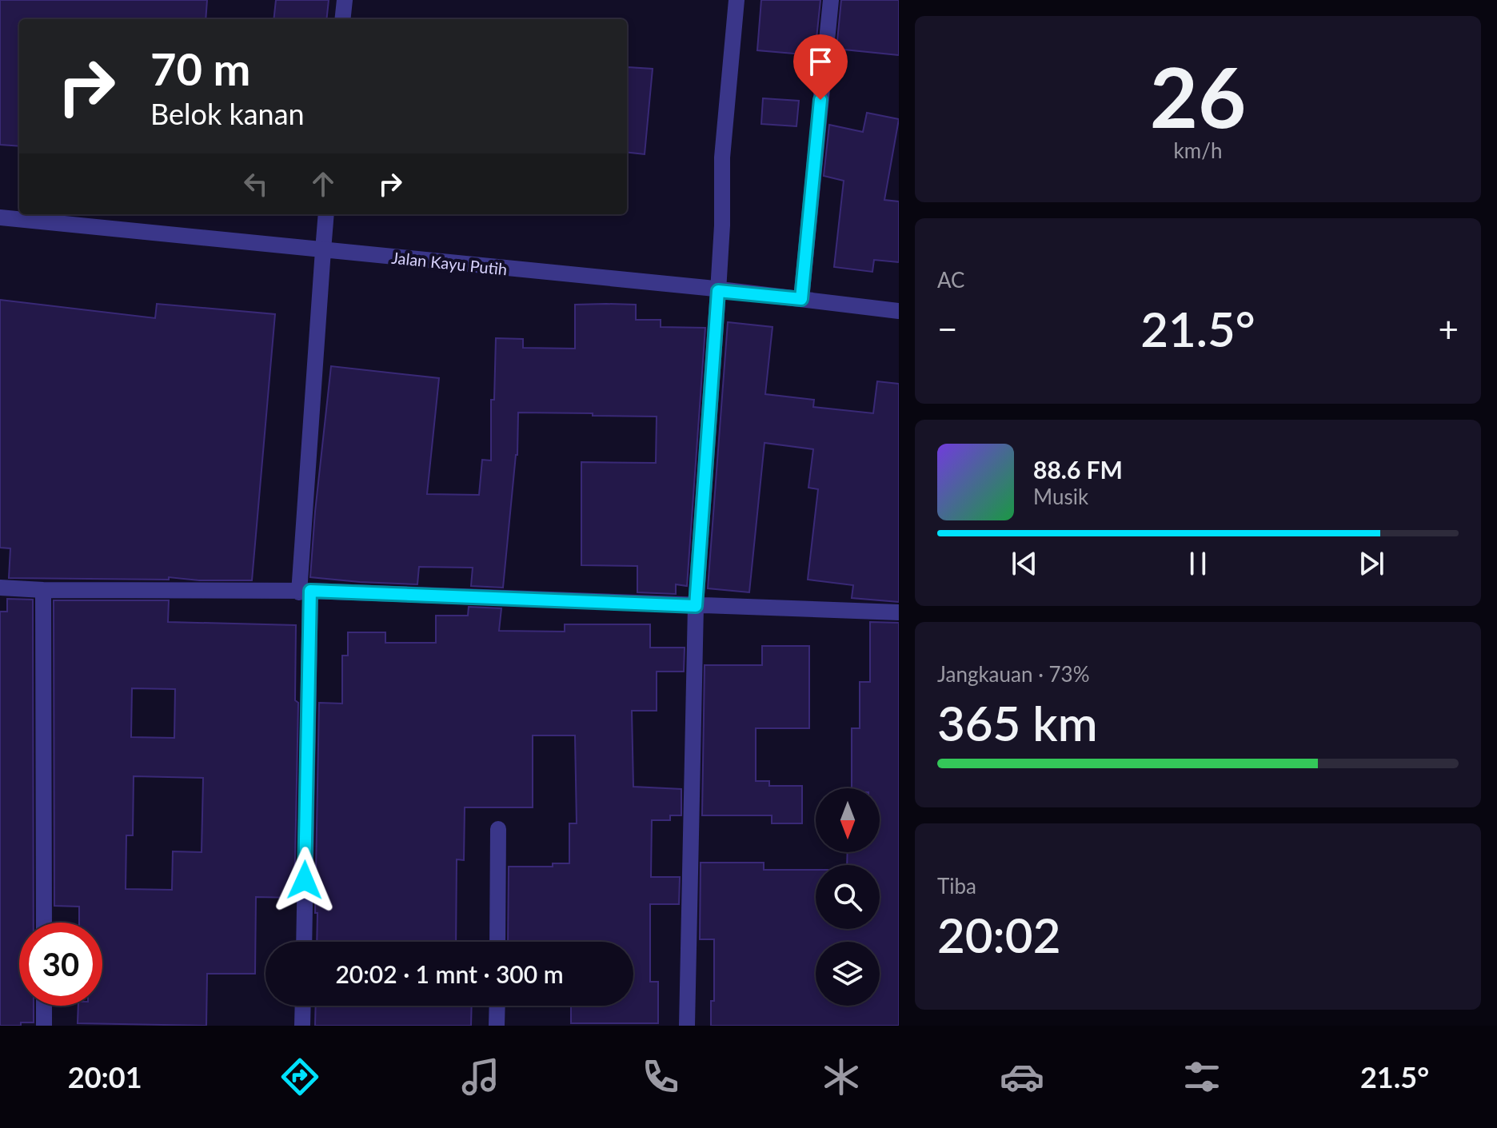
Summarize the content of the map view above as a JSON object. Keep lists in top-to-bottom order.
{
  "streets": {
    "street": ["Jalan Kayu Putih"]
  },
  "north": "bottom",
  "page": {
    "tile": [
      ["26", "km/h"],
      "AC",
      ["Jangkauan · 73%", "365 km"],
      ["Tiba", "20:02"]
    ],
    "turn": ["70 m", "Belok kanan"],
    "heat": ["−", "21.5°", "+"],
    "song": ["88.6 FM", "Musik"],
    "limit": "30",
    "trip": "20:02 · 1 mnt · 300 m",
    "tabs": ["20:01", "21.5°"]
  }
}
